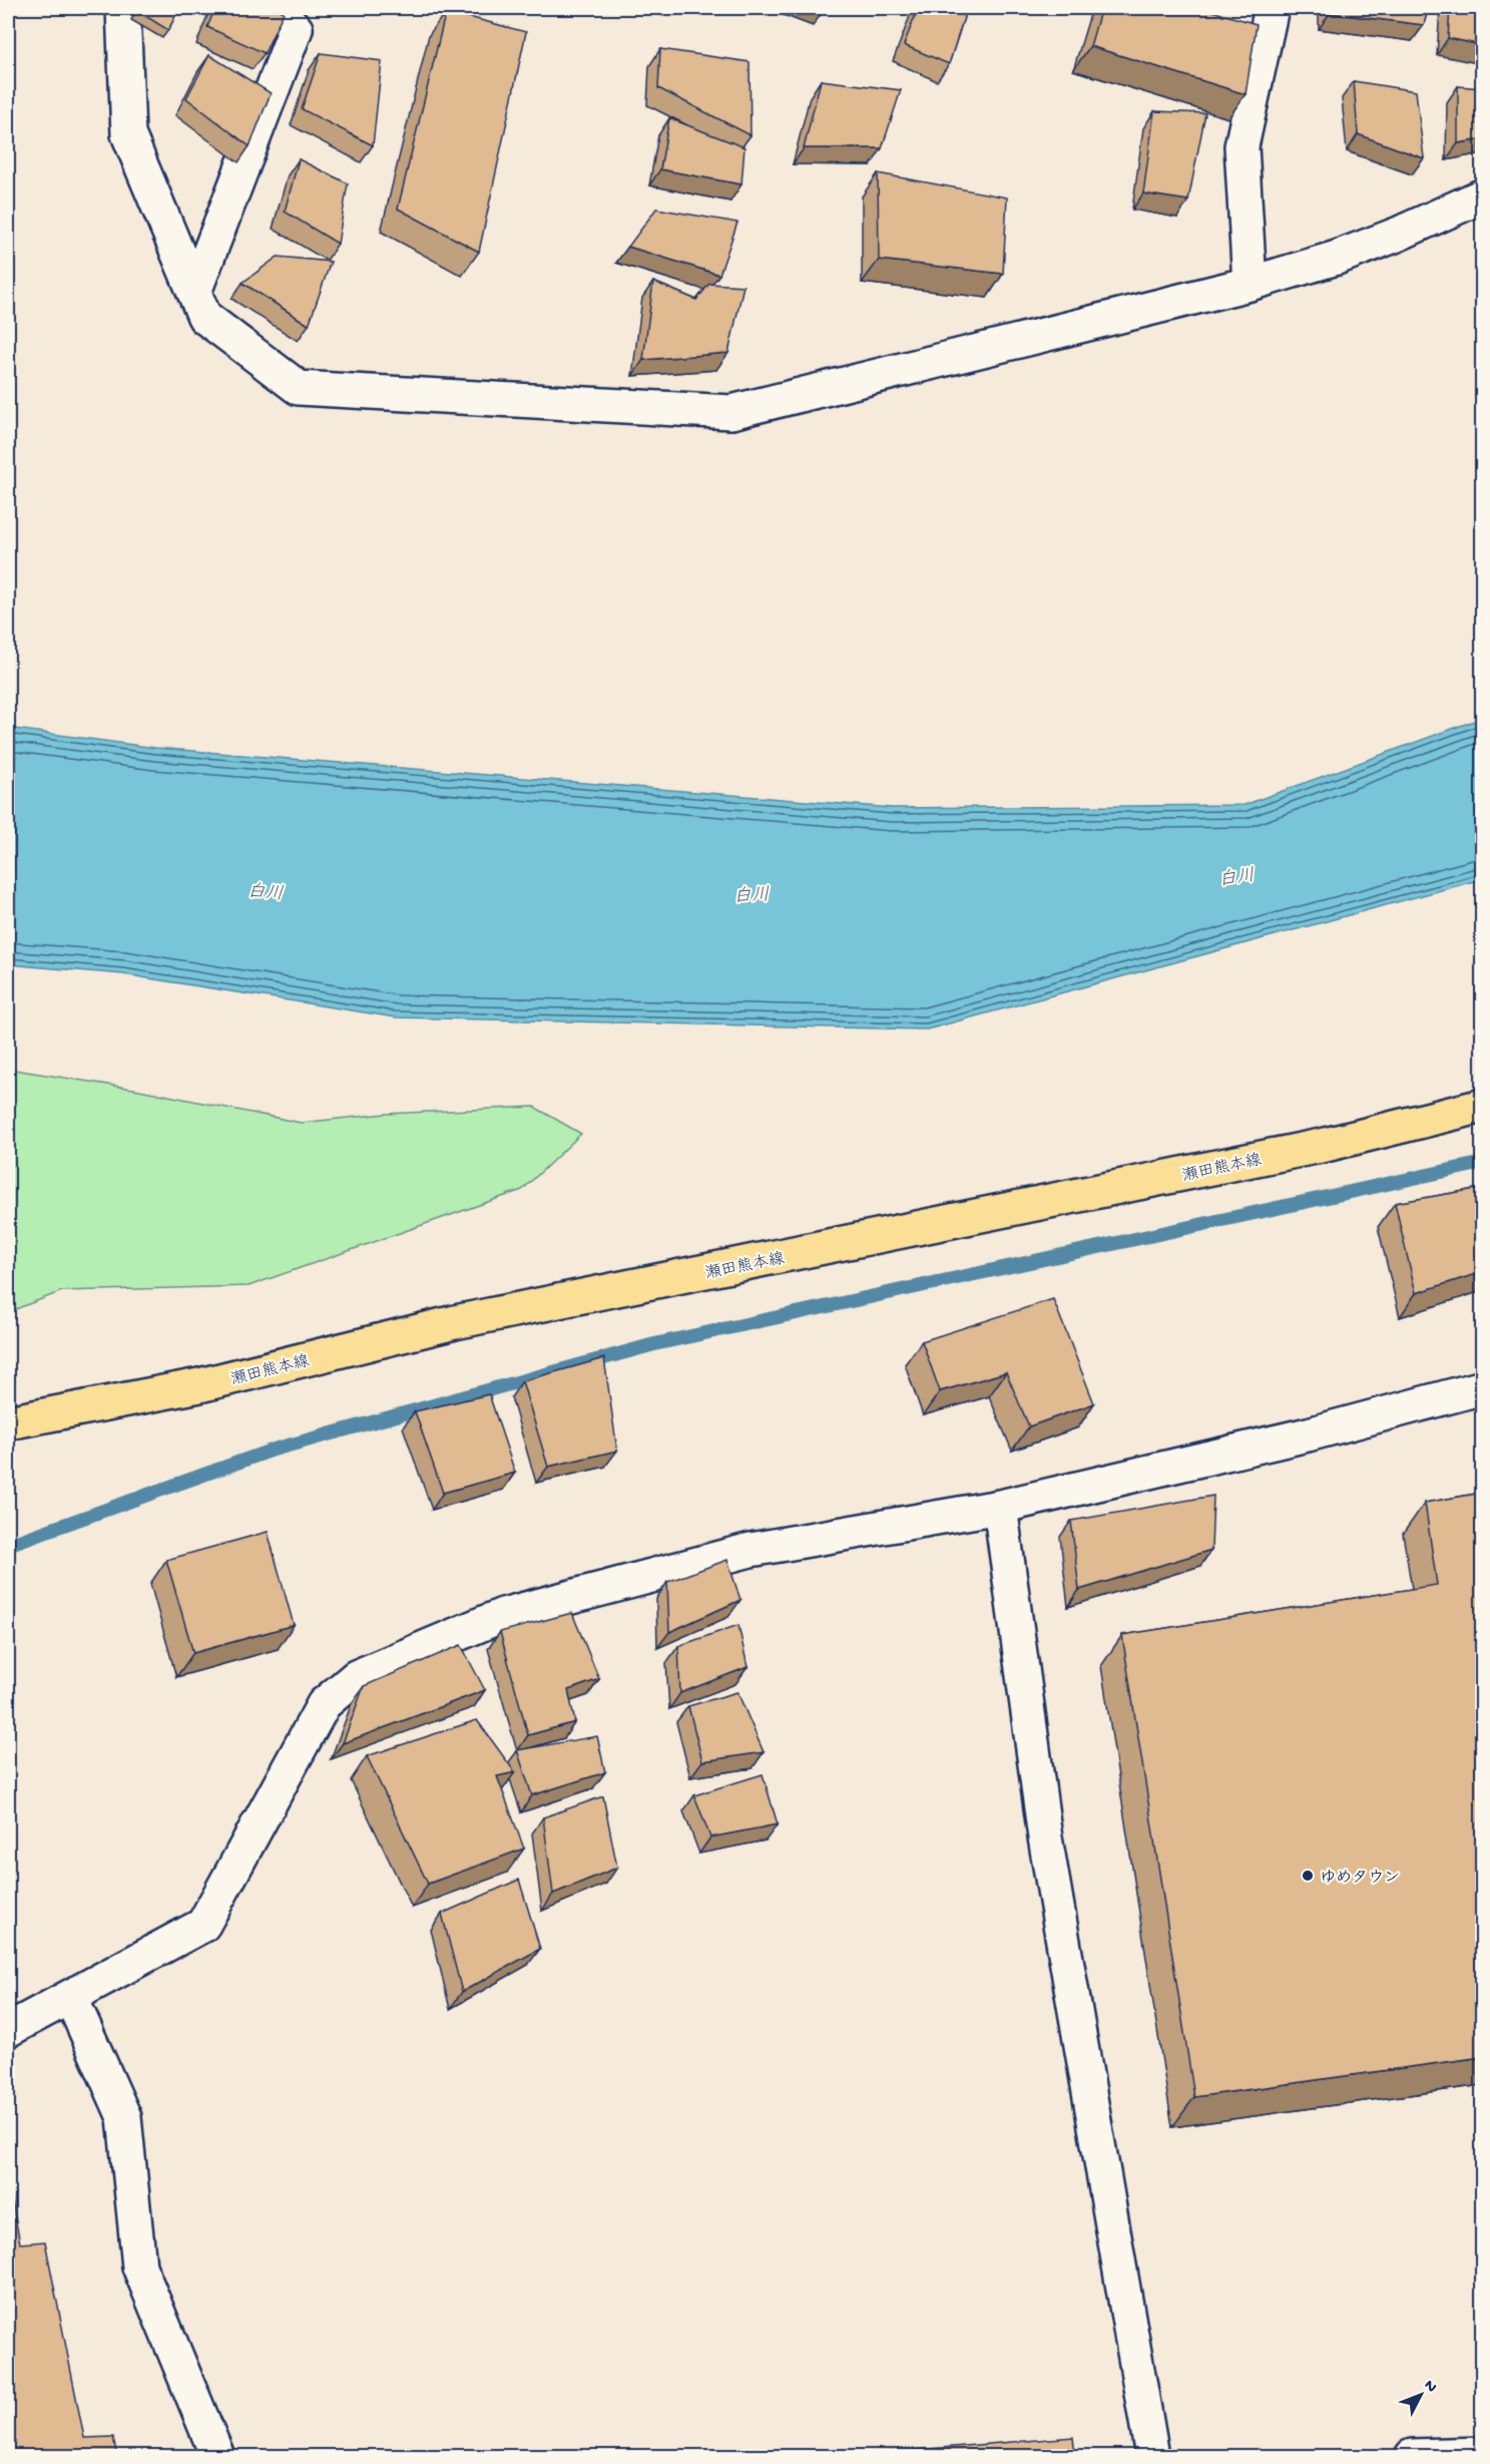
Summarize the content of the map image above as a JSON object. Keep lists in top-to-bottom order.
{
  "streets": {
    "main road": ["瀬田熊本線"]
  },
  "water": ["白川"],
  "places": ["ゆめタウン"],
  "north": "top right"
}
